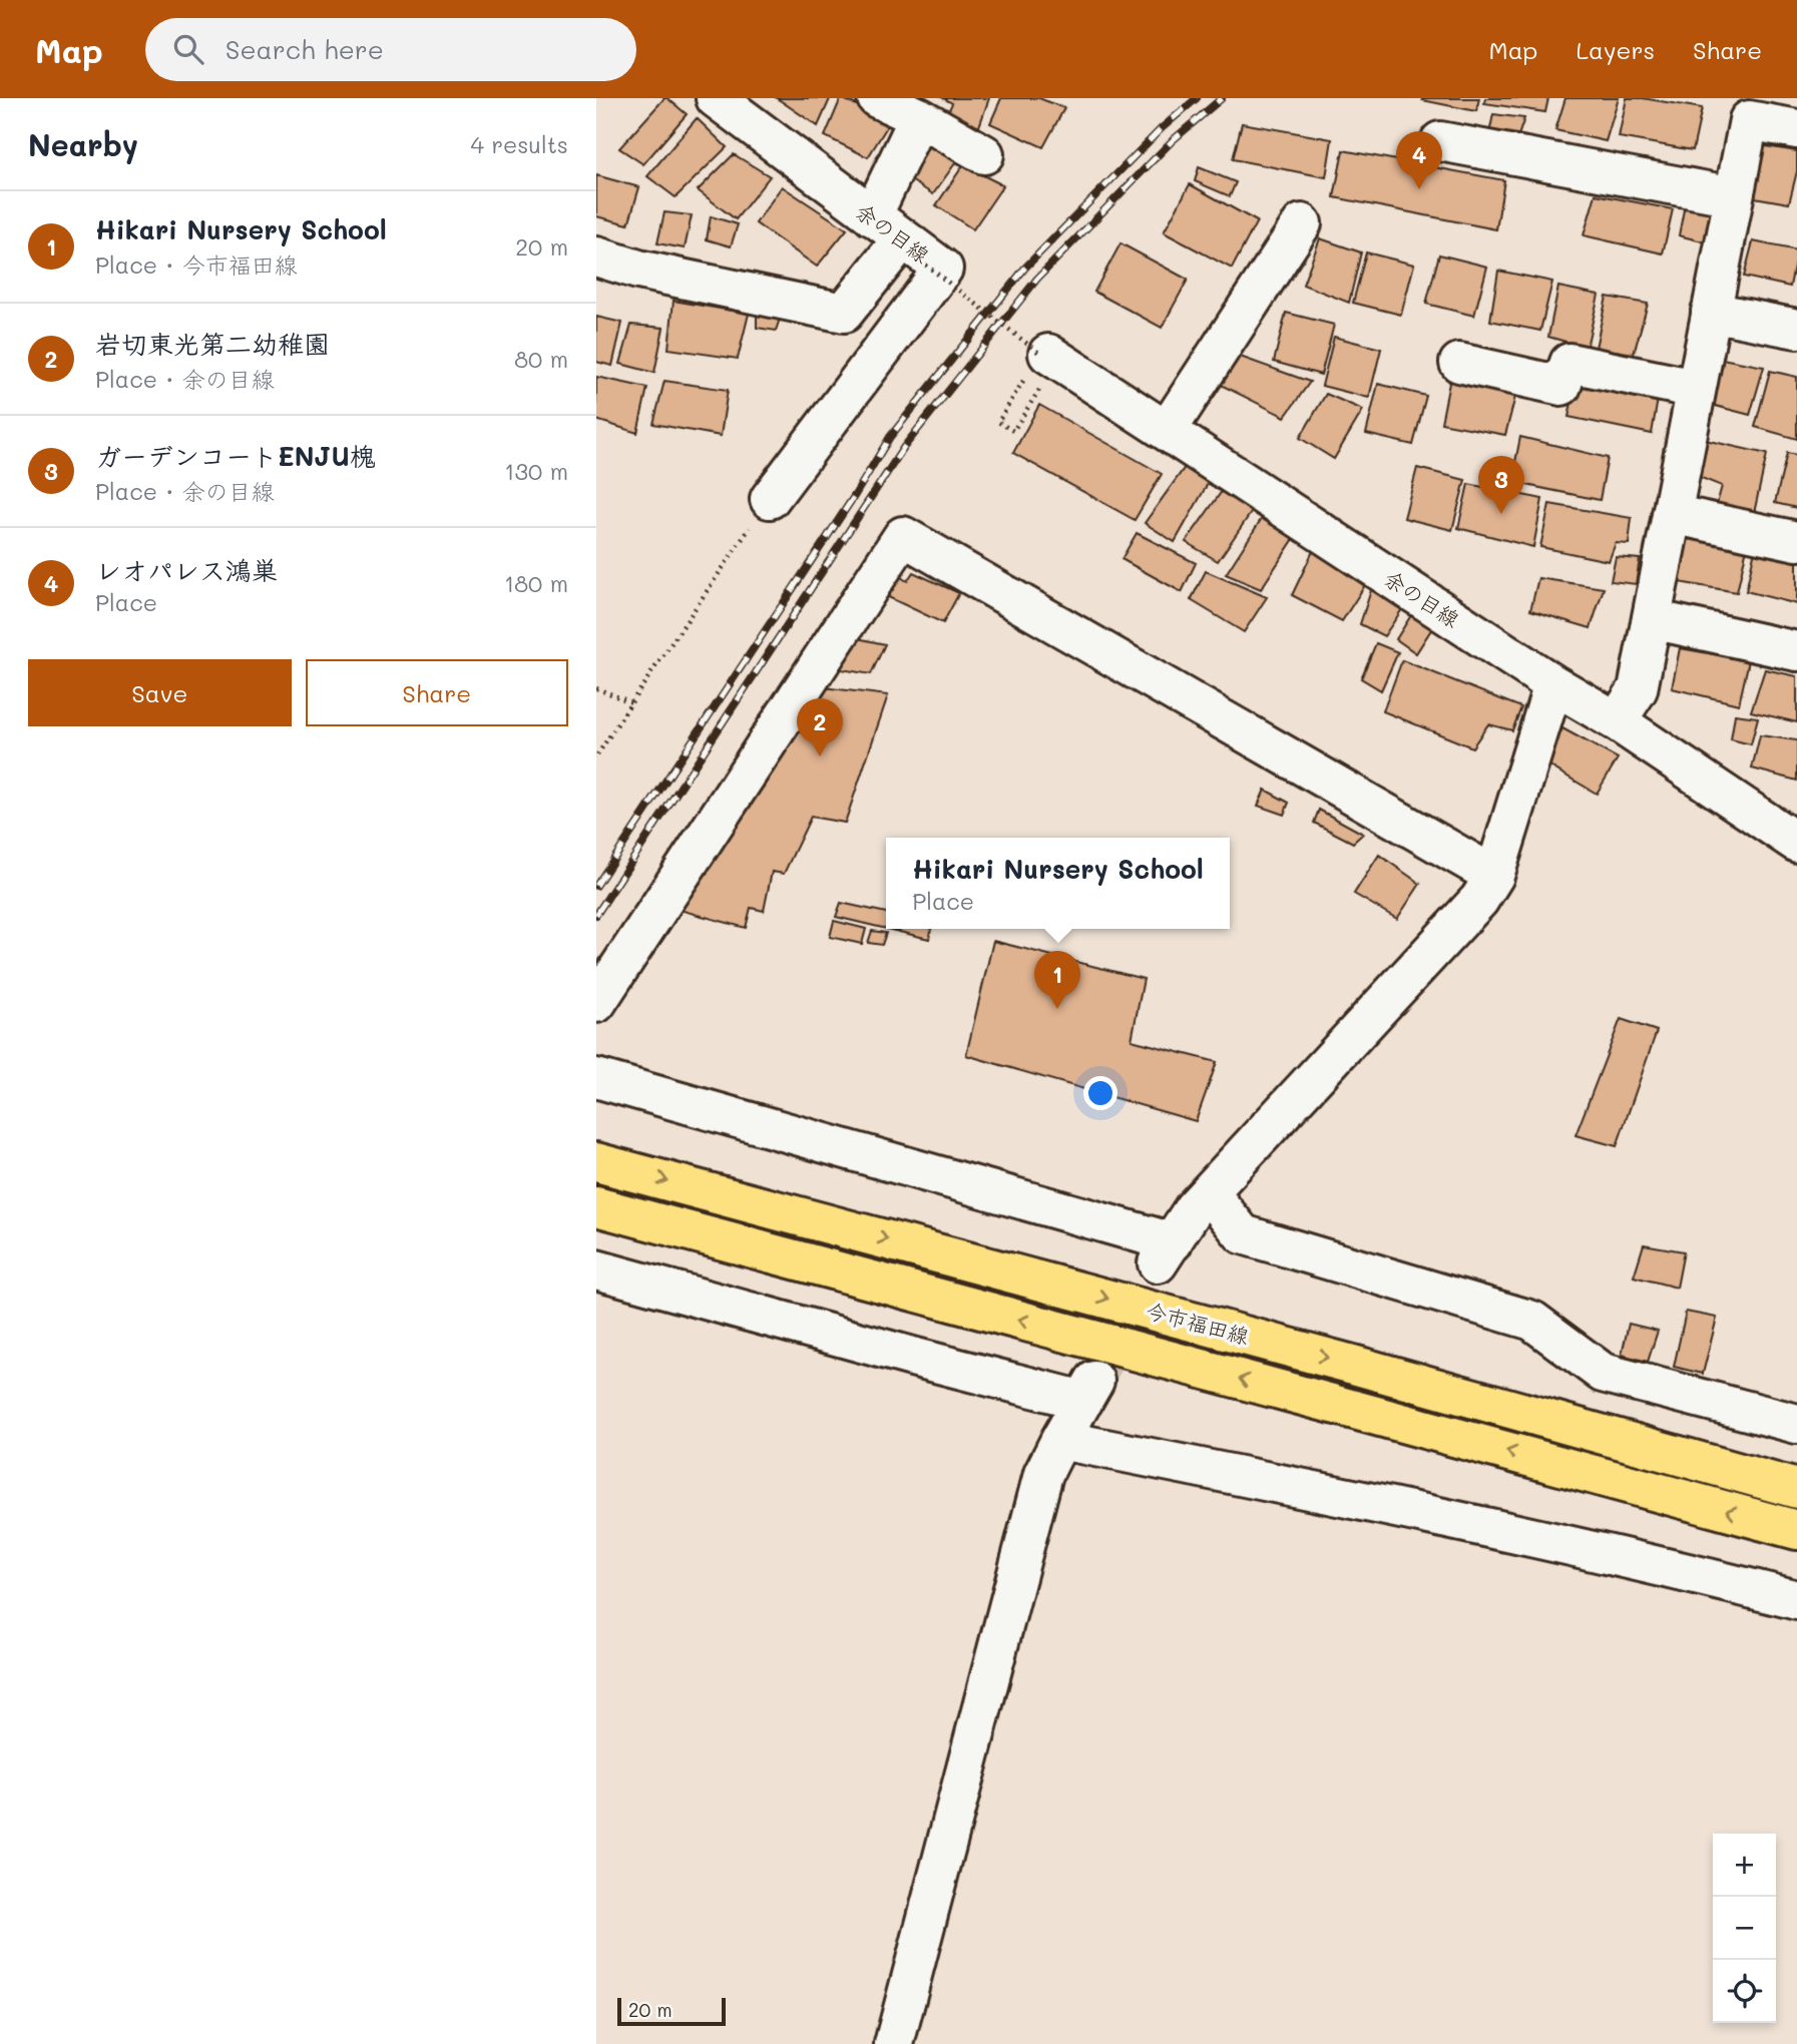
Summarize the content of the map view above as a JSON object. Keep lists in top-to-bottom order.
{
  "streets": {
    "main road": ["今市福田線"],
    "street": ["余の目線"]
  },
  "scale_bar": "20 m",
  "page": {
    "header": "Map",
    "search": "Search here",
    "nav": ["Map", "Layers", "Share"],
    "heading": ["Nearby", "4 results"],
    "pins": [
      "4",
      "3",
      "2",
      "1"
    ],
    "list": [
      {
        "mark": "1",
        "name": "Hikari Nursery School",
        "note": "Place · 今市福田線",
        "value": "20 m"
      },
      {
        "mark": "2",
        "name": "岩切東光第二幼稚園",
        "note": "Place · 余の目線",
        "value": "80 m"
      },
      {
        "mark": "3",
        "name": "ガーデンコートENJU槐",
        "note": "Place · 余の目線",
        "value": "130 m"
      },
      {
        "mark": "4",
        "name": "レオパレス鴻巣",
        "note": "Place",
        "value": "180 m"
      }
    ],
    "buttons": ["Save", "Share"],
    "popup": ["Hikari Nursery School", "Place"],
    "map_buttons": ["+", "−"],
    "scale": "20 m"
  }
}
